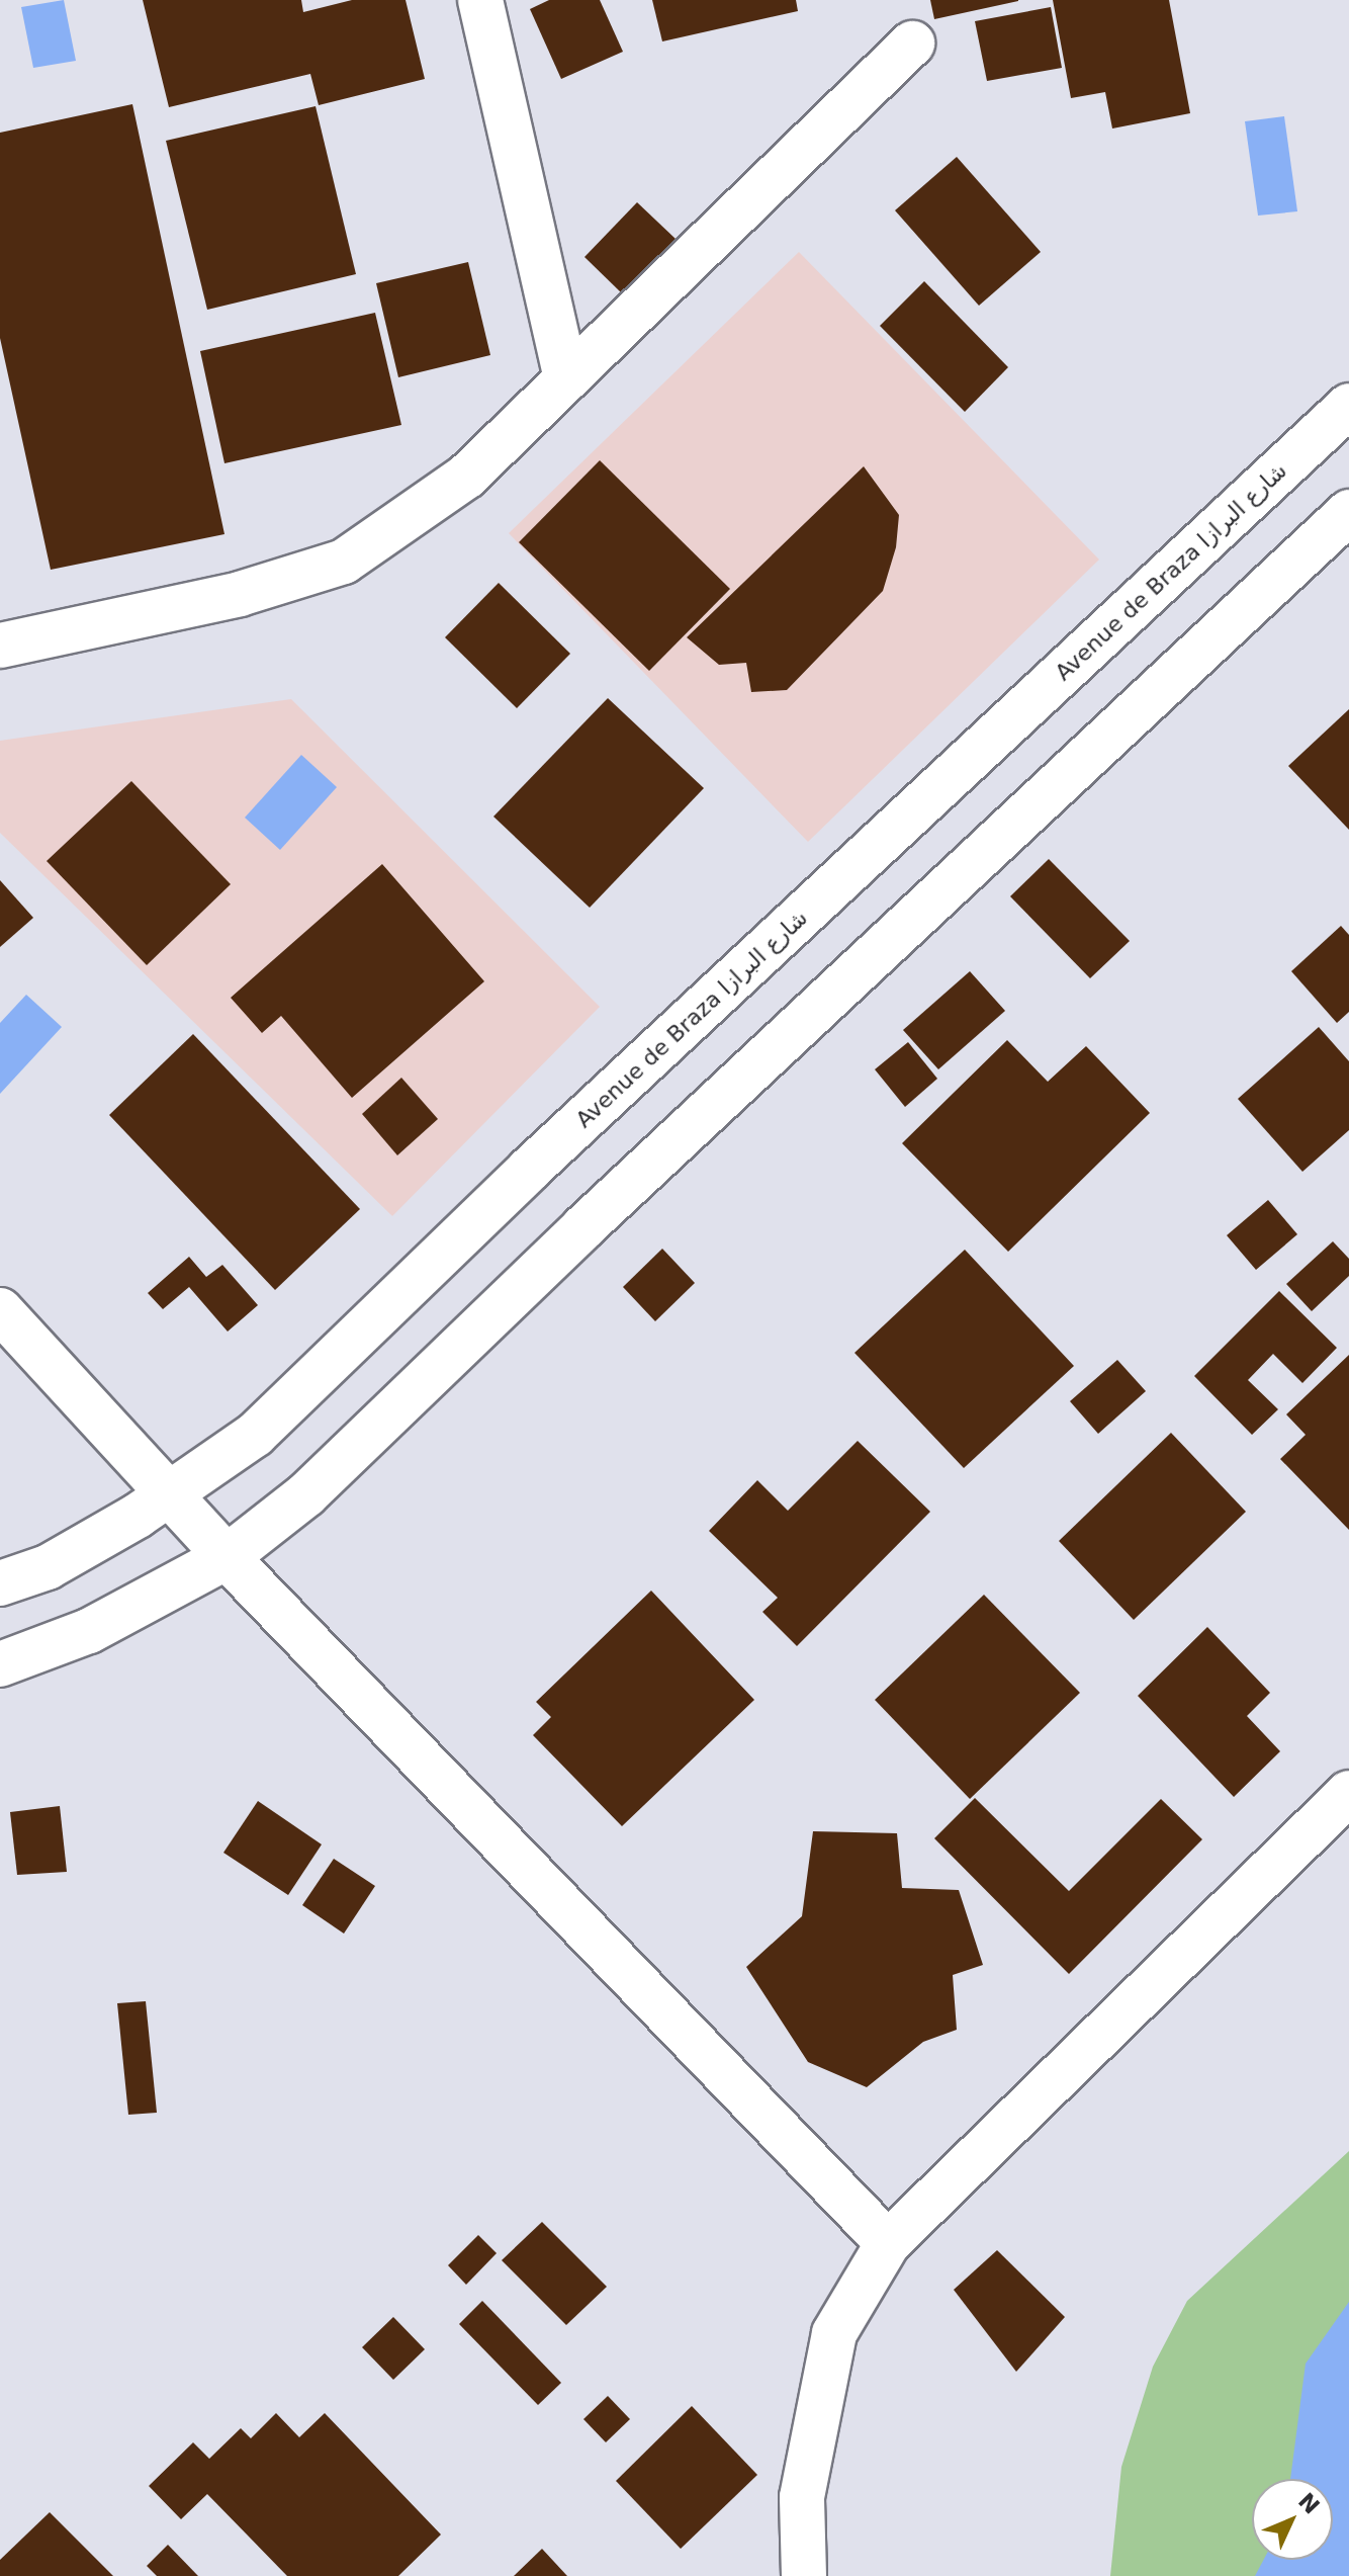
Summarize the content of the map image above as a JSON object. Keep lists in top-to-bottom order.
{
  "streets": {
    "street": ["Avenue de Braza شارع البرازا"]
  },
  "north": "top right"
}
